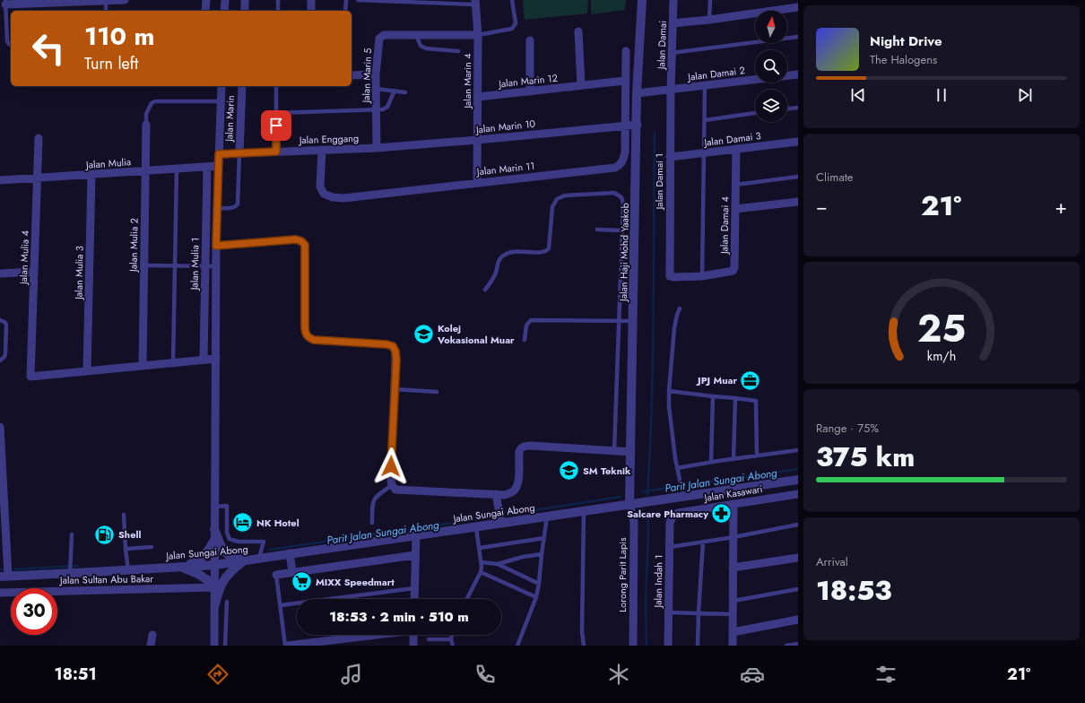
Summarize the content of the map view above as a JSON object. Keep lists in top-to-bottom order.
{
  "streets": {
    "street": [
      "Jalan Damai",
      "Jalan Damai 2",
      "Jalan Marin 5",
      "Jalan Marin 4",
      "Jalan Marin 12",
      "Jalan Marin",
      "Jalan Marin 10",
      "Jalan Enggang",
      "Jalan Damai 3",
      "Jalan Mulia",
      "Jalan Marin 11",
      "Jalan Damai 1",
      "Jalan Damai 4",
      "Jalan Mulia 2",
      "Jalan Haji Mohd Yaakob",
      "Jalan Mulia 4",
      "Jalan Mulia 1",
      "Jalan Mulia 3",
      "Jalan Kasawari",
      "Jalan Sungai Abong",
      "Lorong Parit Lapis",
      "Jalan Sultan Abu Bakar",
      "Jalan Indah 1"
    ]
  },
  "crossings": [
    ["Jalan Damai", "Jalan Damai 2"],
    ["Jalan Damai", "Jalan Damai 1"],
    ["Jalan Damai 2", "Jalan Damai 1"],
    ["Jalan Damai 2", "Jalan Haji Mohd Yaakob"],
    ["Jalan Marin 5", "Jalan Marin 4"],
    ["Jalan Marin 5", "Jalan Marin 10"],
    ["Jalan Marin 5", "Jalan Enggang"],
    ["Jalan Marin 4", "Jalan Marin 12"],
    ["Jalan Marin 4", "Jalan Marin 10"],
    ["Jalan Marin 4", "Jalan Marin 11"],
    ["Jalan Marin 12", "Jalan Marin 11"],
    ["Jalan Marin", "Jalan Enggang"],
    ["Jalan Marin 10", "Jalan Enggang"],
    ["Jalan Marin 10", "Jalan Marin 11"],
    ["Jalan Marin 10", "Jalan Haji Mohd Yaakob"],
    ["Jalan Enggang", "Jalan Marin 11"],
    ["Jalan Damai 3", "Jalan Damai 1"],
    ["Jalan Damai 3", "Jalan Damai 4"],
    ["Jalan Mulia", "Jalan Mulia 2"],
    ["Jalan Mulia", "Jalan Mulia 4"],
    ["Jalan Mulia", "Jalan Mulia 1"],
    ["Jalan Mulia", "Jalan Mulia 3"],
    ["Jalan Damai 1", "Jalan Damai 4"],
    ["Jalan Haji Mohd Yaakob", "Jalan Sungai Abong"],
    ["Jalan Haji Mohd Yaakob", "Lorong Parit Lapis"],
    ["Jalan Mulia 4", "Jalan Mulia 3"],
    ["Jalan Kasawari", "Jalan Indah 1"],
    ["Jalan Sungai Abong", "Lorong Parit Lapis"]
  ],
  "water": ["Parit Jalan Sungai Abong"],
  "places": {
    "school or university": ["Kolej Vokasional Muar", "SM Teknik"],
    "office": ["JPJ Muar"],
    "pharmacy": ["Salcare Pharmacy"],
    "hotel": ["NK Hotel"],
    "fuel station": ["Shell"],
    "supermarket": ["MIXX Speedmart"]
  },
  "north": "top",
  "page": {
    "turn": ["110 m", "Turn left"],
    "song": ["Night Drive", "The Halogens"],
    "tile": [
      "Climate",
      ["Range · 75%", "375 km"],
      ["Arrival", "18:53"]
    ],
    "heat": ["−", "21°", "+"],
    "limit": "30",
    "trip": "18:53 · 2 min · 510 m",
    "tabs": ["18:51", "21°"],
    "gauge": ["25", "km/h"]
  }
}
